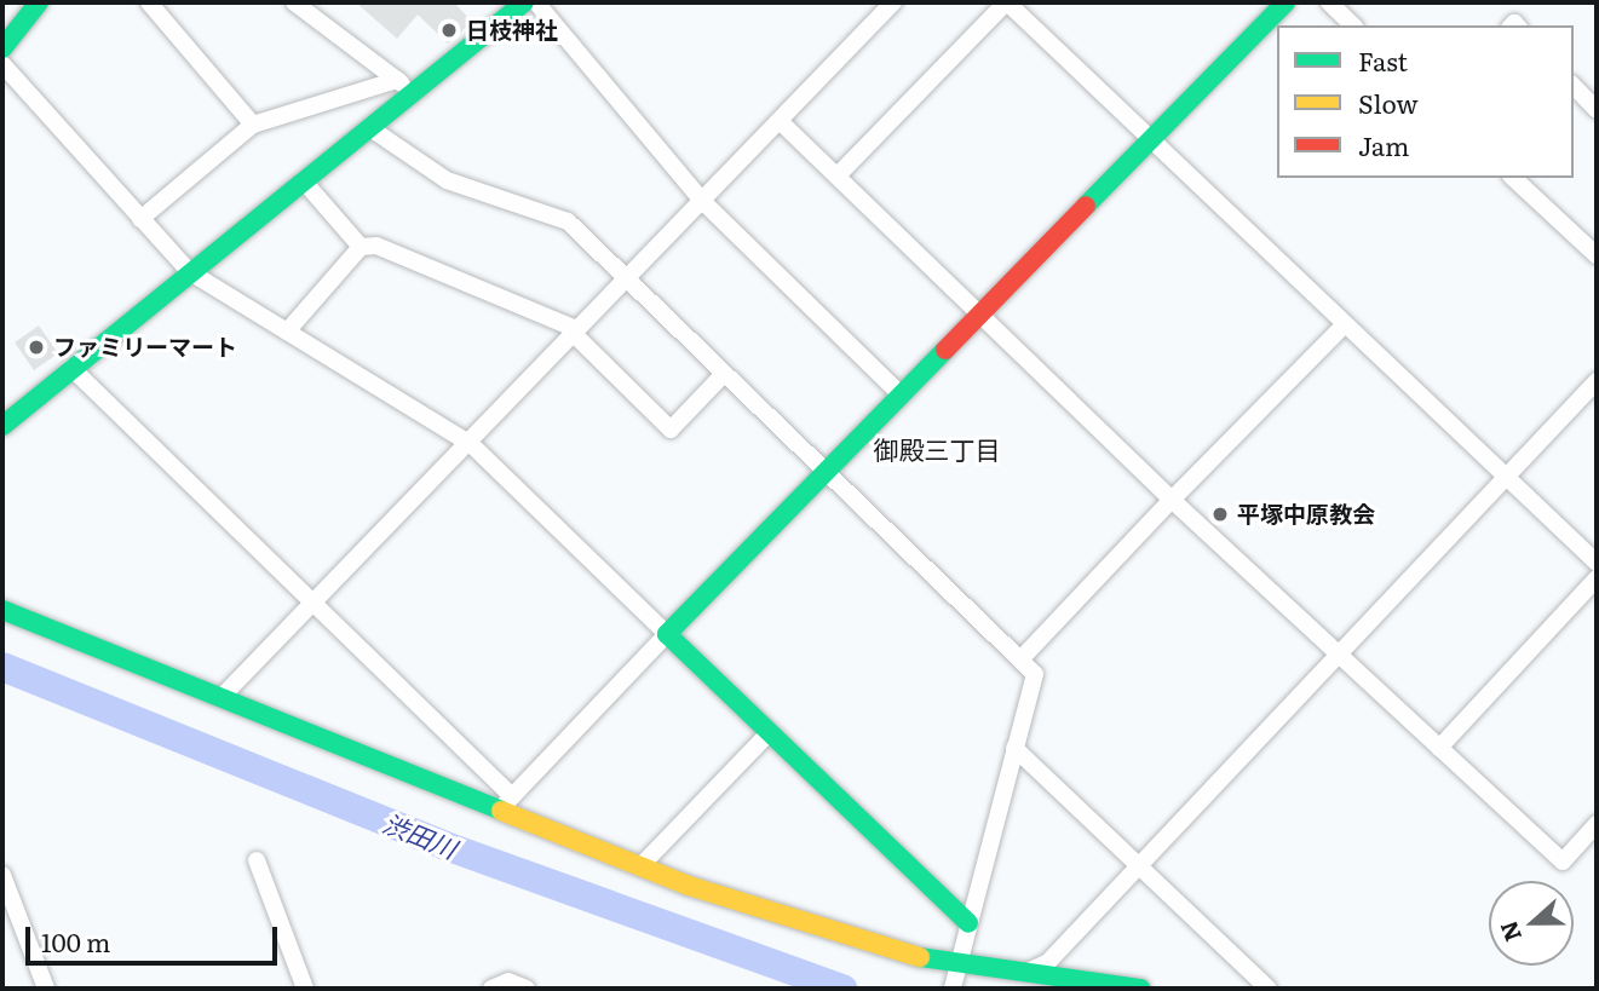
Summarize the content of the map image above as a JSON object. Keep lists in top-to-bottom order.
{
  "districts": ["御殿三丁目"],
  "water": ["渋田川"],
  "places": ["日枝神社", "ファミリーマート", "平塚中原教会"],
  "legend": ["Fast", "Slow", "Jam"],
  "scale_bar": "100 m",
  "north": "left"
}
